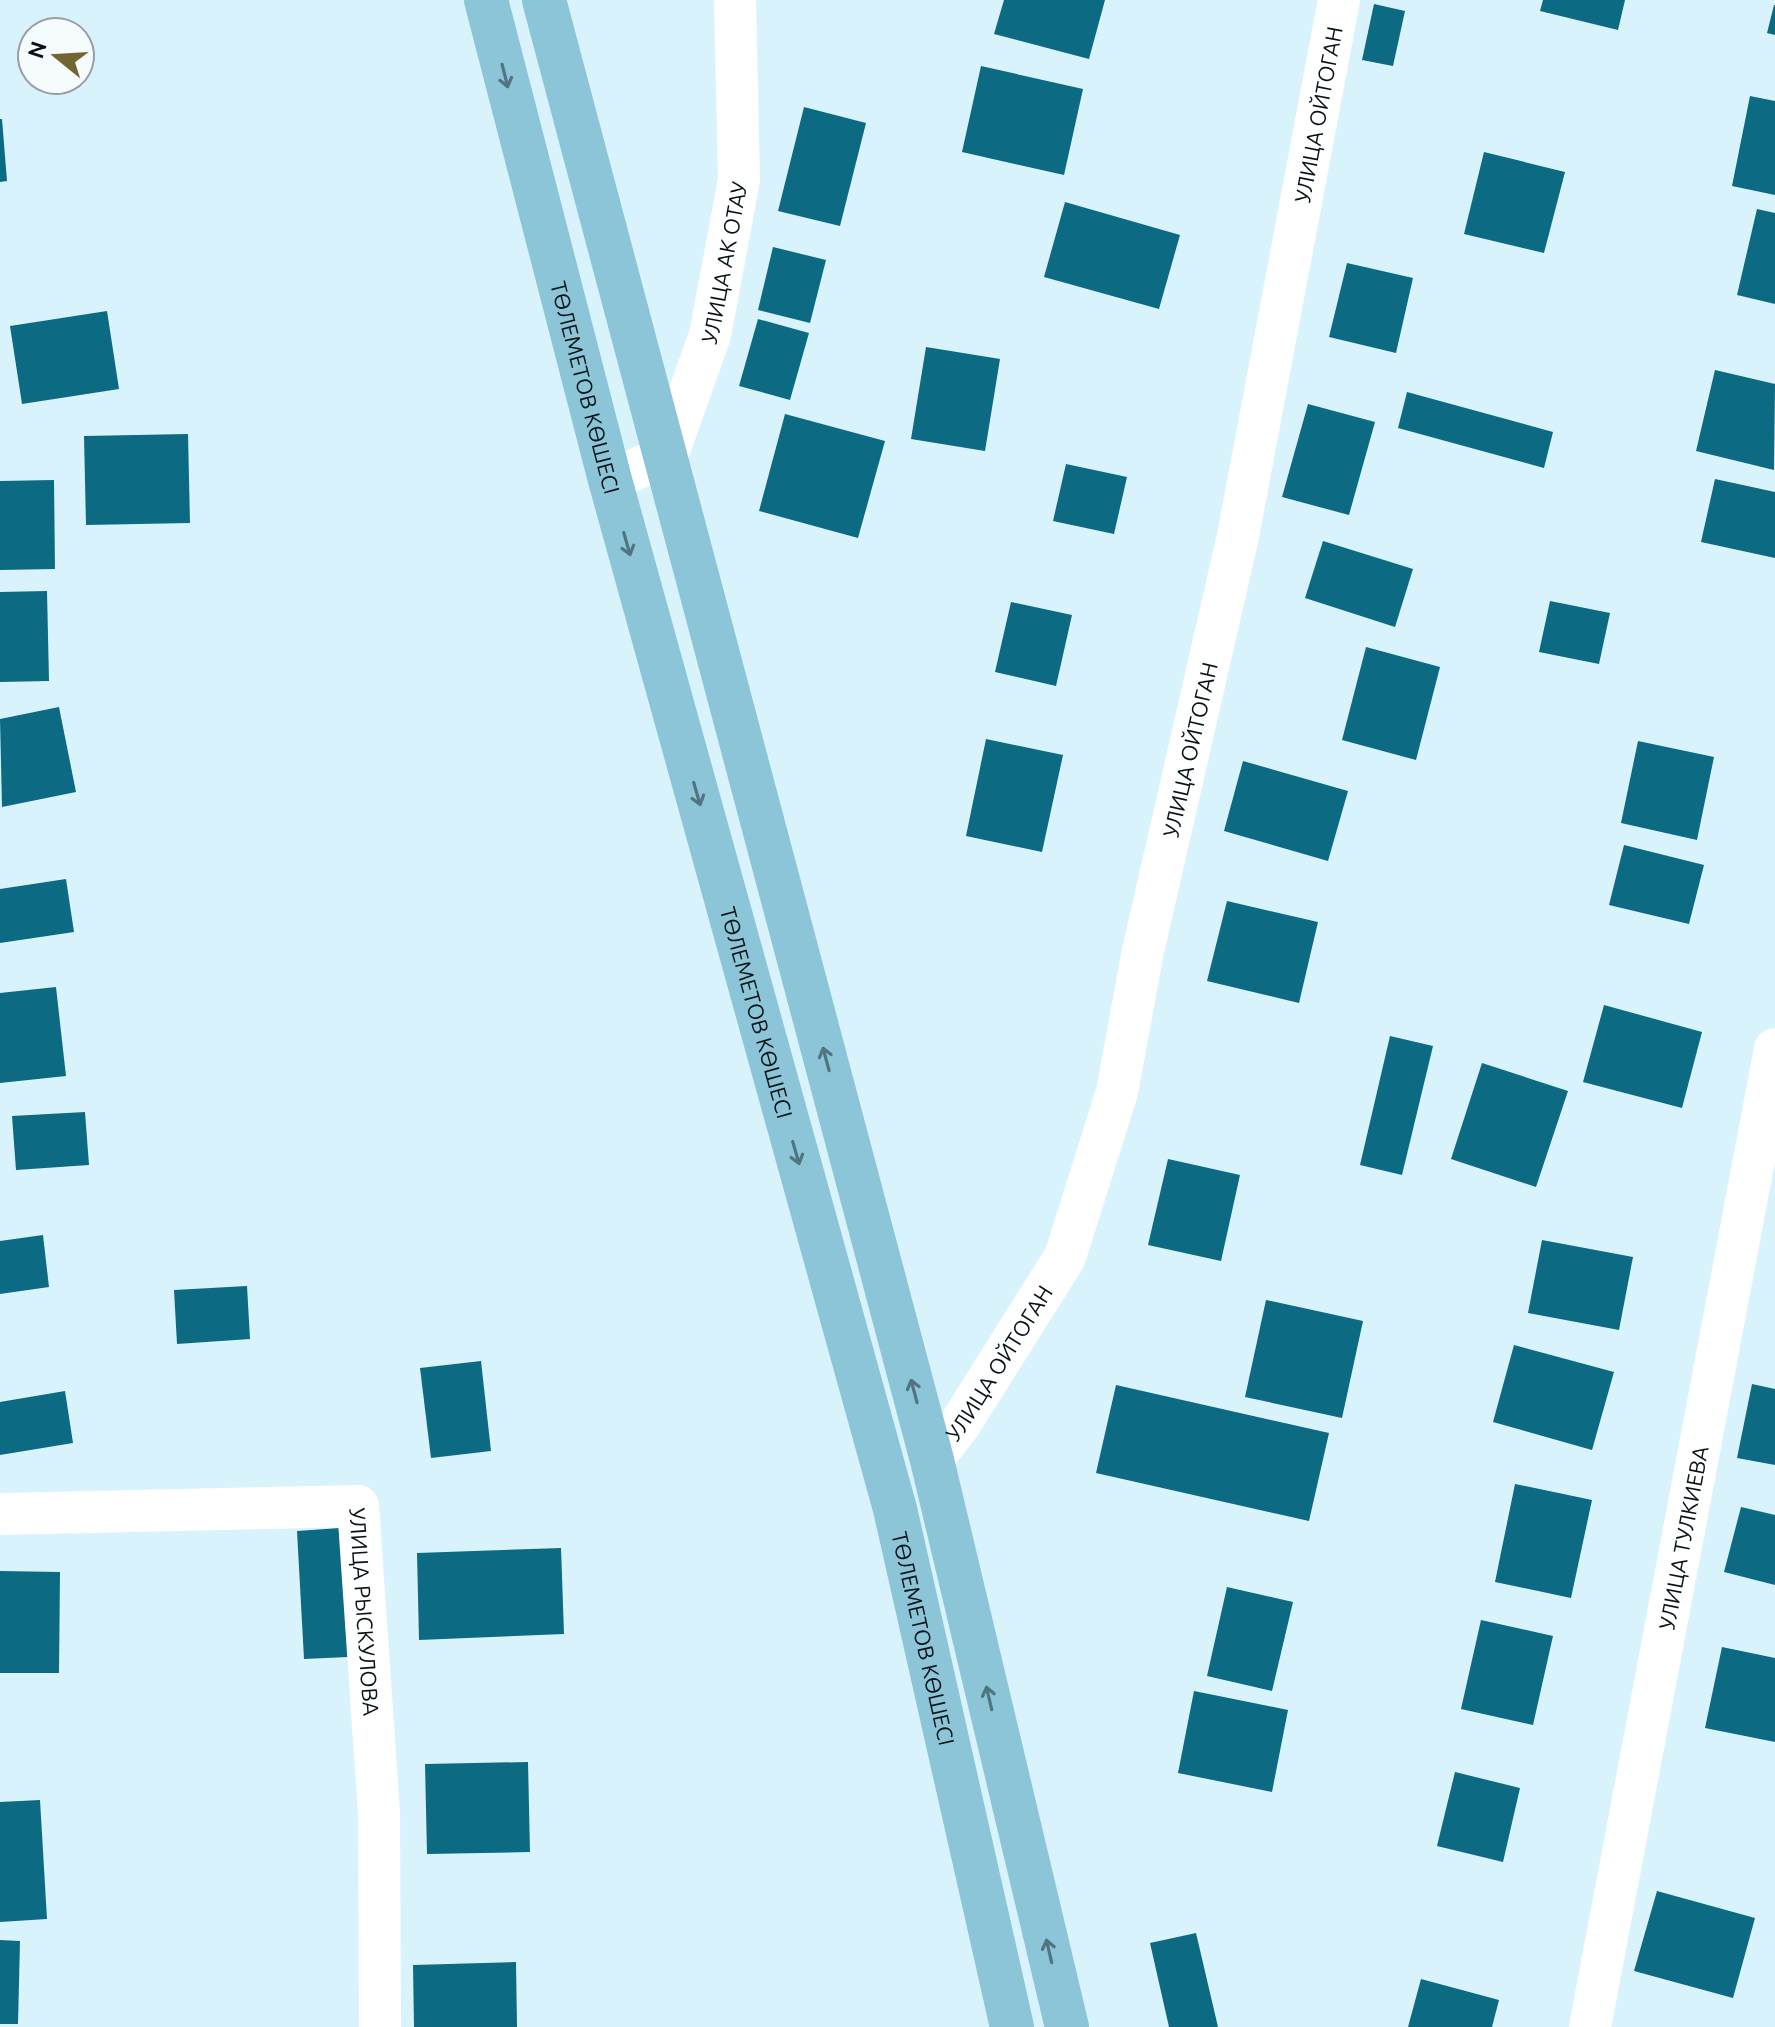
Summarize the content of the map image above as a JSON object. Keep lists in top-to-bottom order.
{
  "streets": {
    "main road": ["ТӨЛЕМЕТОВ КӨШЕСІ"],
    "street": [
      "УЛИЦА ОЙТОГАН",
      "УЛИЦА АК ОТАУ",
      "УЛИЦА ТУЛКИЕВА",
      "УЛИЦА РЫСКУЛОВА"
    ]
  },
  "north": "left"
}
